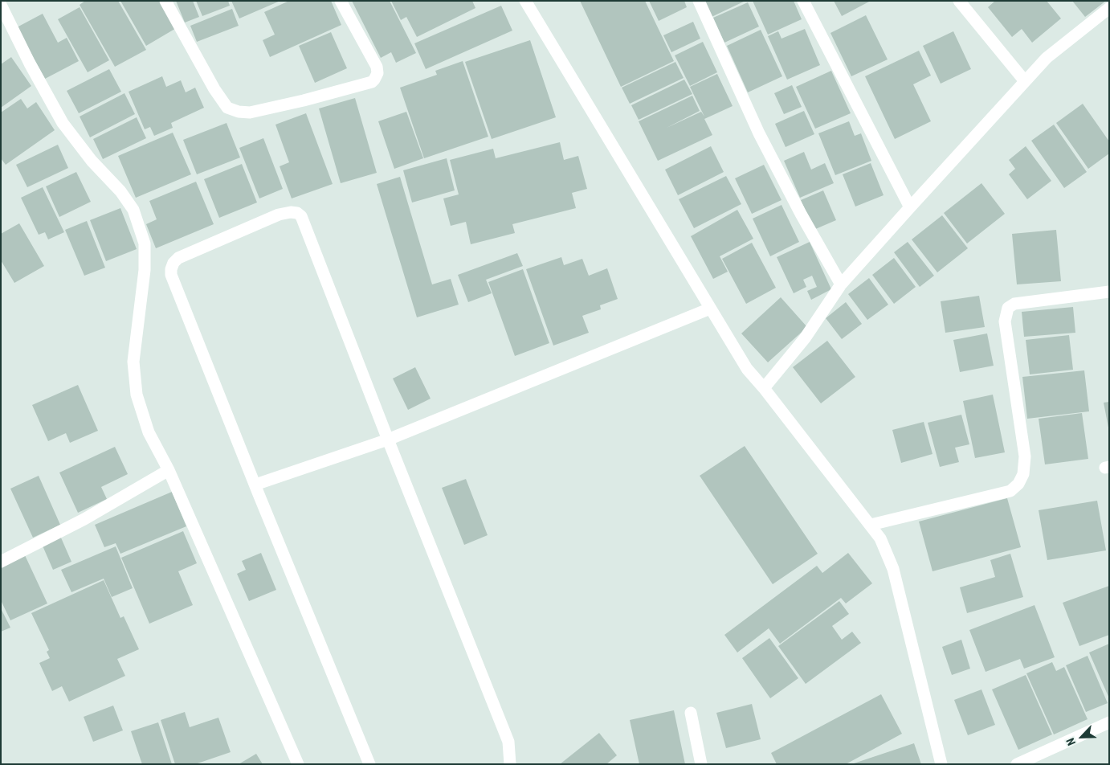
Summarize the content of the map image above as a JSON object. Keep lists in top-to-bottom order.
{
  "north": "bottom left"
}
